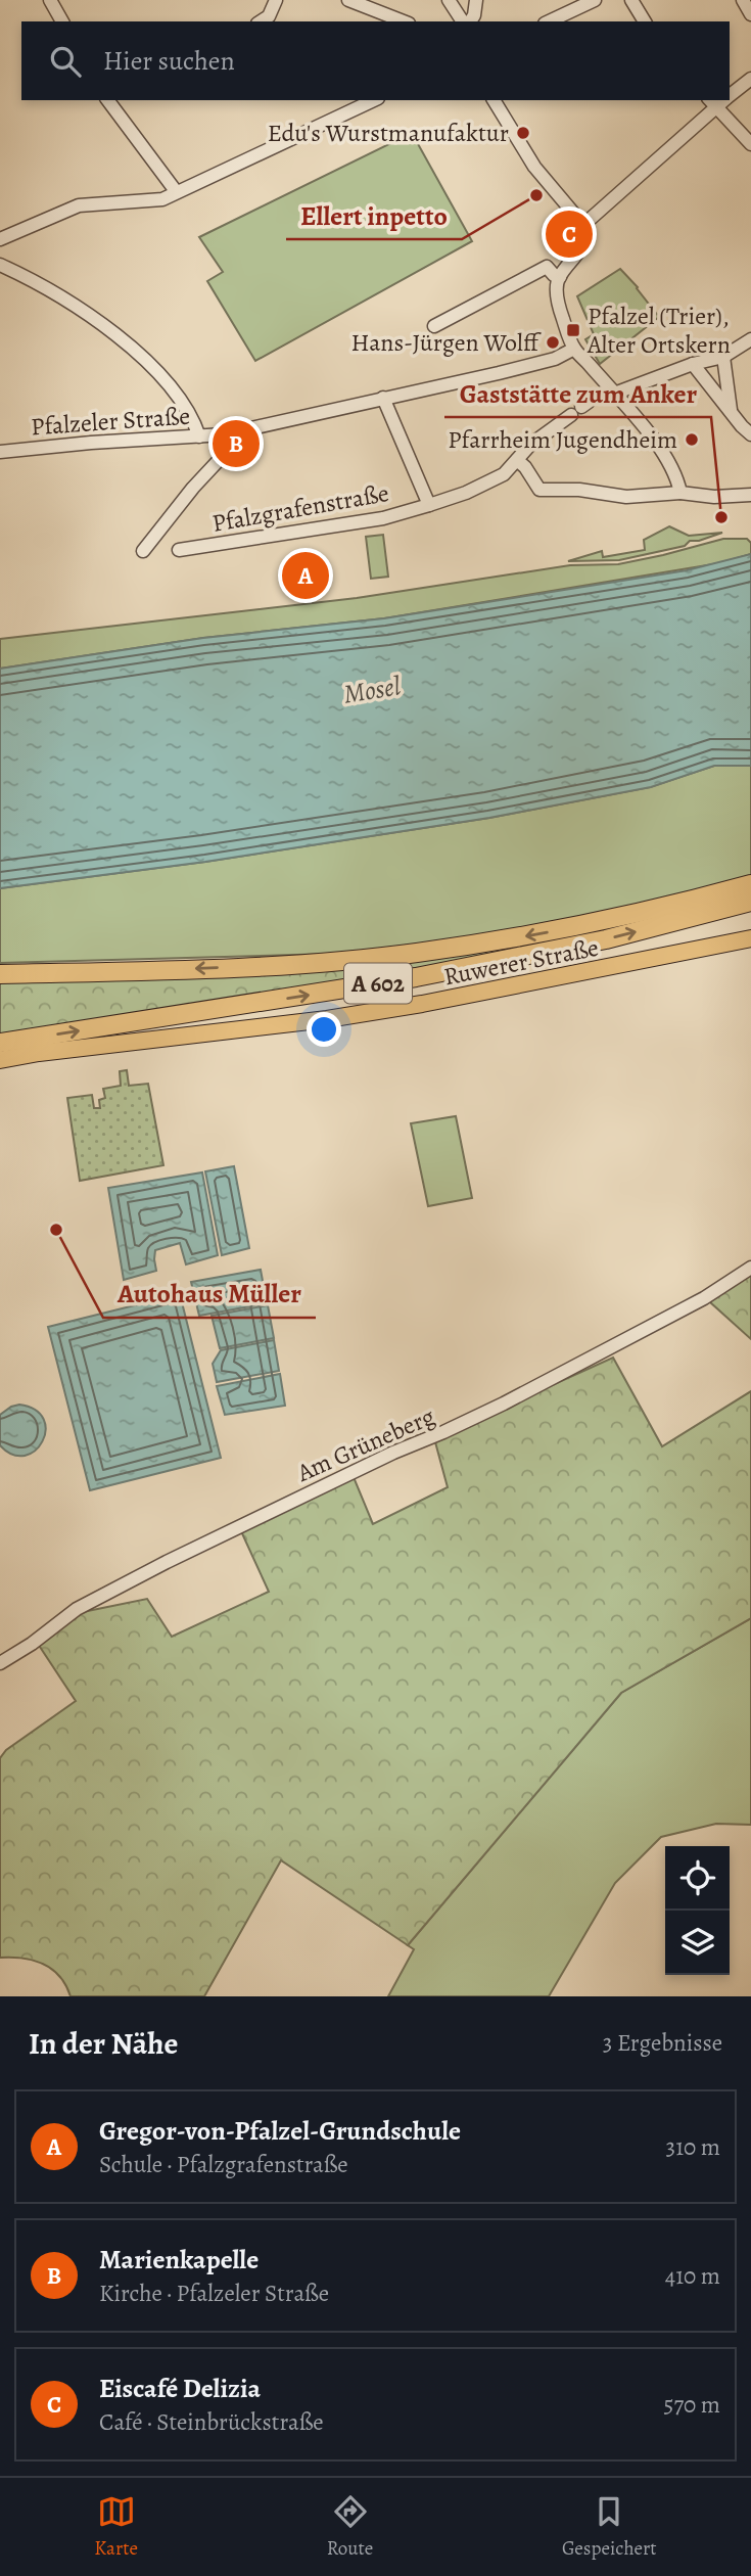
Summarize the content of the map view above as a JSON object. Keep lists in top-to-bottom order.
{
  "streets": {
    "highway": ["A 602"],
    "main road": ["Ruwerer Straße"],
    "street": ["Pfalzeler Straße", "Pfalzgrafenstraße", "Am Grüneberg"]
  },
  "crossings": [
    ["Pfalzeler Straße", "Pfalzgrafenstraße"]
  ],
  "water": ["Mosel"],
  "places": {
    "other": [
      "Edu's Wurstmanufaktur",
      "Ellert inpetto",
      "Hans-Jürgen Wolff",
      "Pfarrheim Jugendheim",
      "Gaststätte zum Anker",
      "Autohaus Müller"
    ],
    "transit": ["Pfalzel (Trier), Alter Ortskern"]
  },
  "page": {
    "search": "Hier suchen",
    "pins": ["C", "B", "A"],
    "heading": ["In der Nähe", "3 Ergebnisse"],
    "list": [
      {
        "mark": "A",
        "name": "Gregor-von-Pfalzel-Grundschule",
        "note": "Schule · Pfalzgrafenstraße",
        "value": "310 m"
      },
      {
        "mark": "B",
        "name": "Marienkapelle",
        "note": "Kirche · Pfalzeler Straße",
        "value": "410 m"
      },
      {
        "mark": "C",
        "name": "Eiscafé Delizia",
        "note": "Café · Steinbrückstraße",
        "value": "570 m"
      }
    ],
    "nav": ["Karte", "Route", "Gespeichert"]
  }
}
